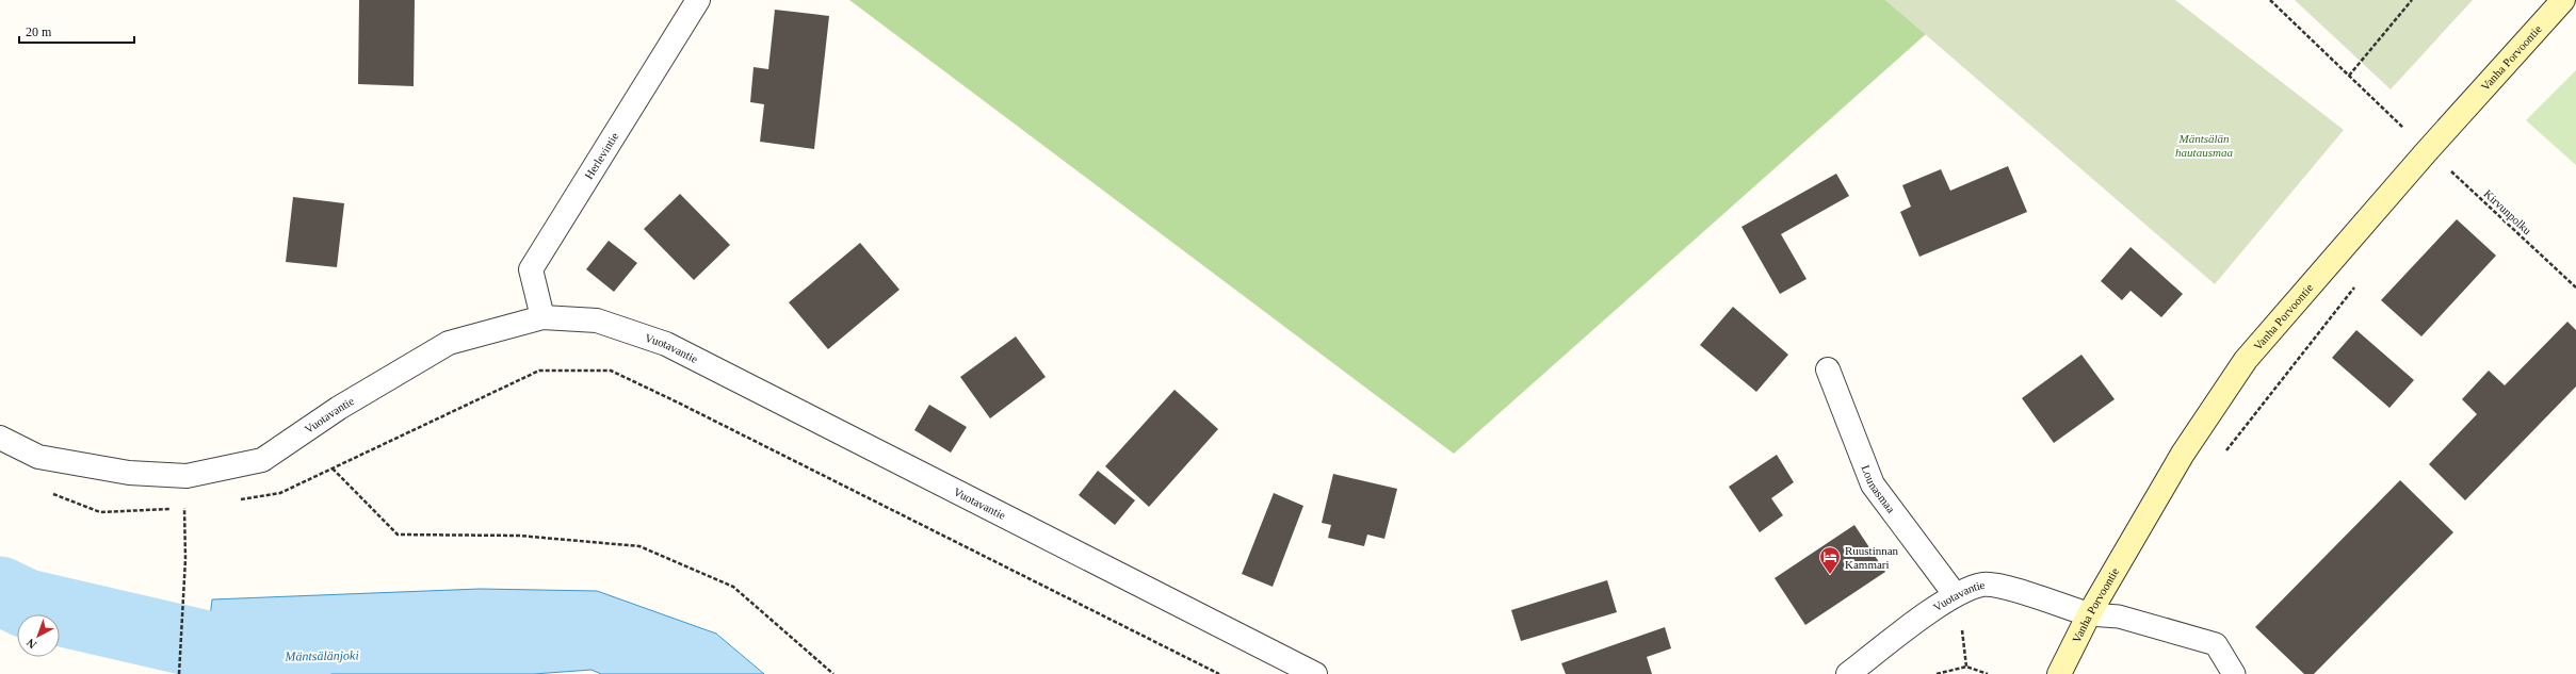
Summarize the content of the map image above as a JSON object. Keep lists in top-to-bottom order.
{
  "streets": {
    "main road": ["Vanha Porvoontie"],
    "street": ["Herlevintie", "Vuotavantie", "Lounasmaa"],
    "path": ["Kirvunpolku"]
  },
  "crossings": [
    ["Vanha Porvoontie", "Kirvunpolku"],
    ["Vanha Porvoontie", "Vuotavantie"],
    ["Herlevintie", "Vuotavantie"],
    ["Vuotavantie", "Lounasmaa"]
  ],
  "water": ["Mäntsälänjoki"],
  "parks": ["Mäntsälän hautausmaa"],
  "places": {
    "hotel": ["Ruustinnan Kammari"]
  },
  "scale_bar": "20 m",
  "north": "bottom left"
}
